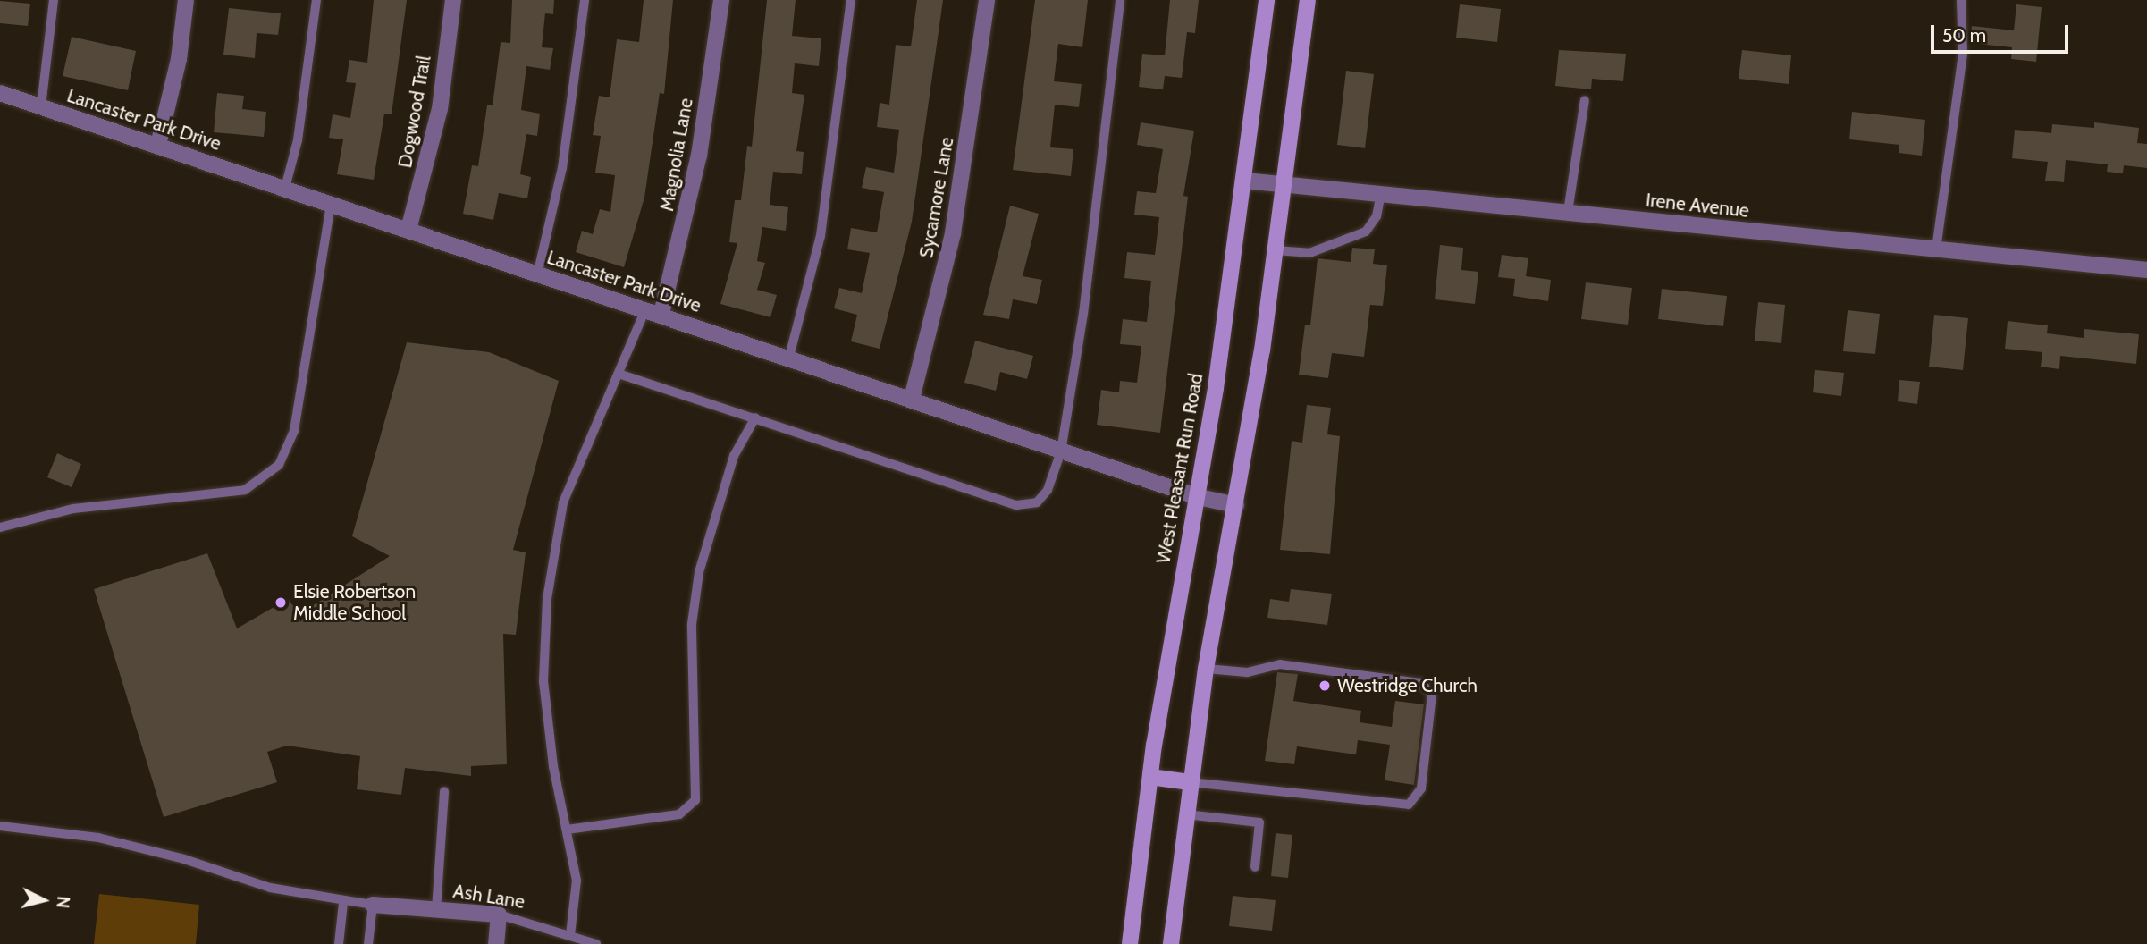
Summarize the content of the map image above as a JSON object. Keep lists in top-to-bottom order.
{
  "streets": {
    "main road": ["West Pleasant Run Road"],
    "street": [
      "Dogwood Trail",
      "Lancaster Park Drive",
      "Magnolia Lane",
      "Sycamore Lane",
      "Irene Avenue",
      "Ash Lane"
    ]
  },
  "crossings": [
    ["Dogwood Trail", "Lancaster Park Drive"],
    ["Lancaster Park Drive", "Magnolia Lane"],
    ["Lancaster Park Drive", "Sycamore Lane"],
    ["Lancaster Park Drive", "West Pleasant Run Road"],
    ["Irene Avenue", "West Pleasant Run Road"]
  ],
  "places": ["Elsie Robertson Middle School", "Westridge Church"],
  "scale_bar": "50 m",
  "north": "right"
}
